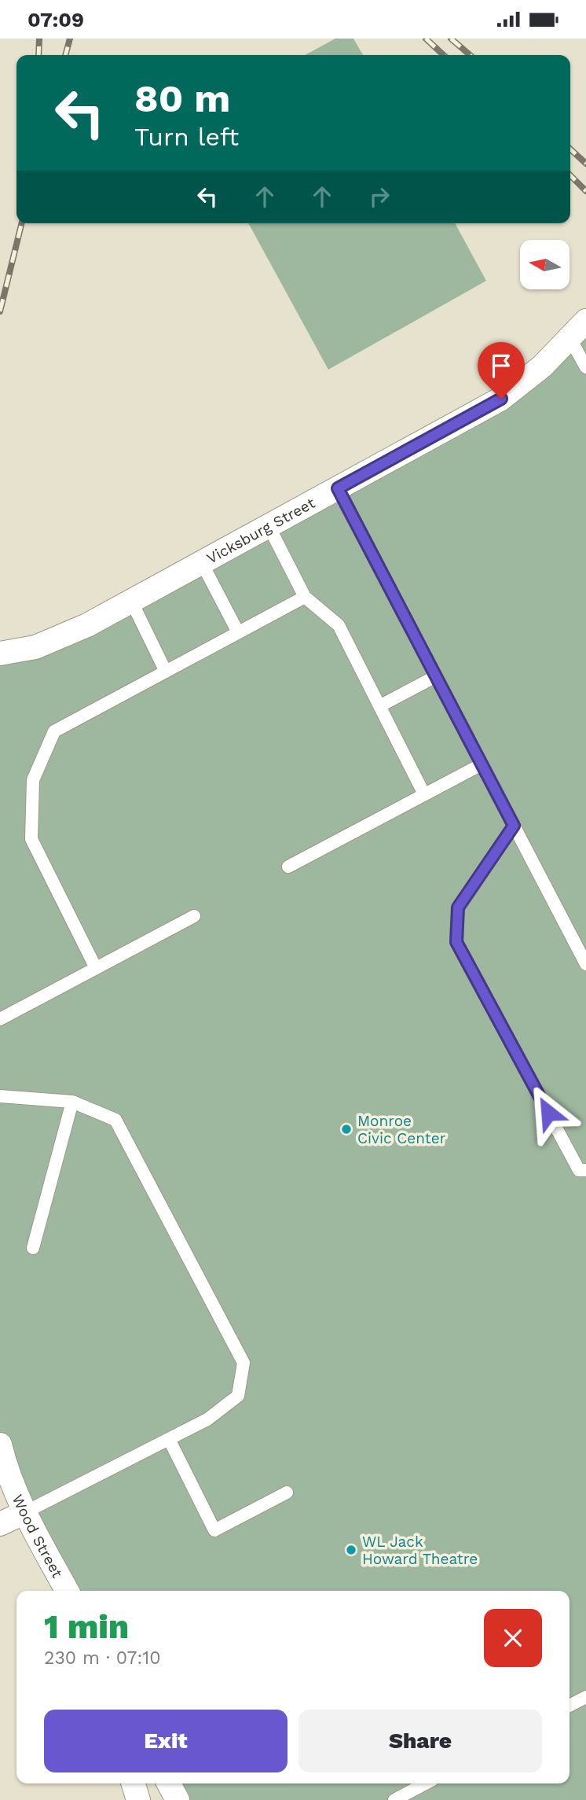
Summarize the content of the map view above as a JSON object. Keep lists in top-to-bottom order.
{
  "streets": {
    "street": ["Vicksburg Street", "Wood Street"]
  },
  "places": ["Monroe Civic Center", "WL Jack Howard Theatre"],
  "north": "left",
  "page": {
    "status": "07:09",
    "turn": ["80 m", "Turn left"],
    "heading": ["1 min", "230 m · 07:10"],
    "buttons": ["Exit", "Share"]
  }
}
